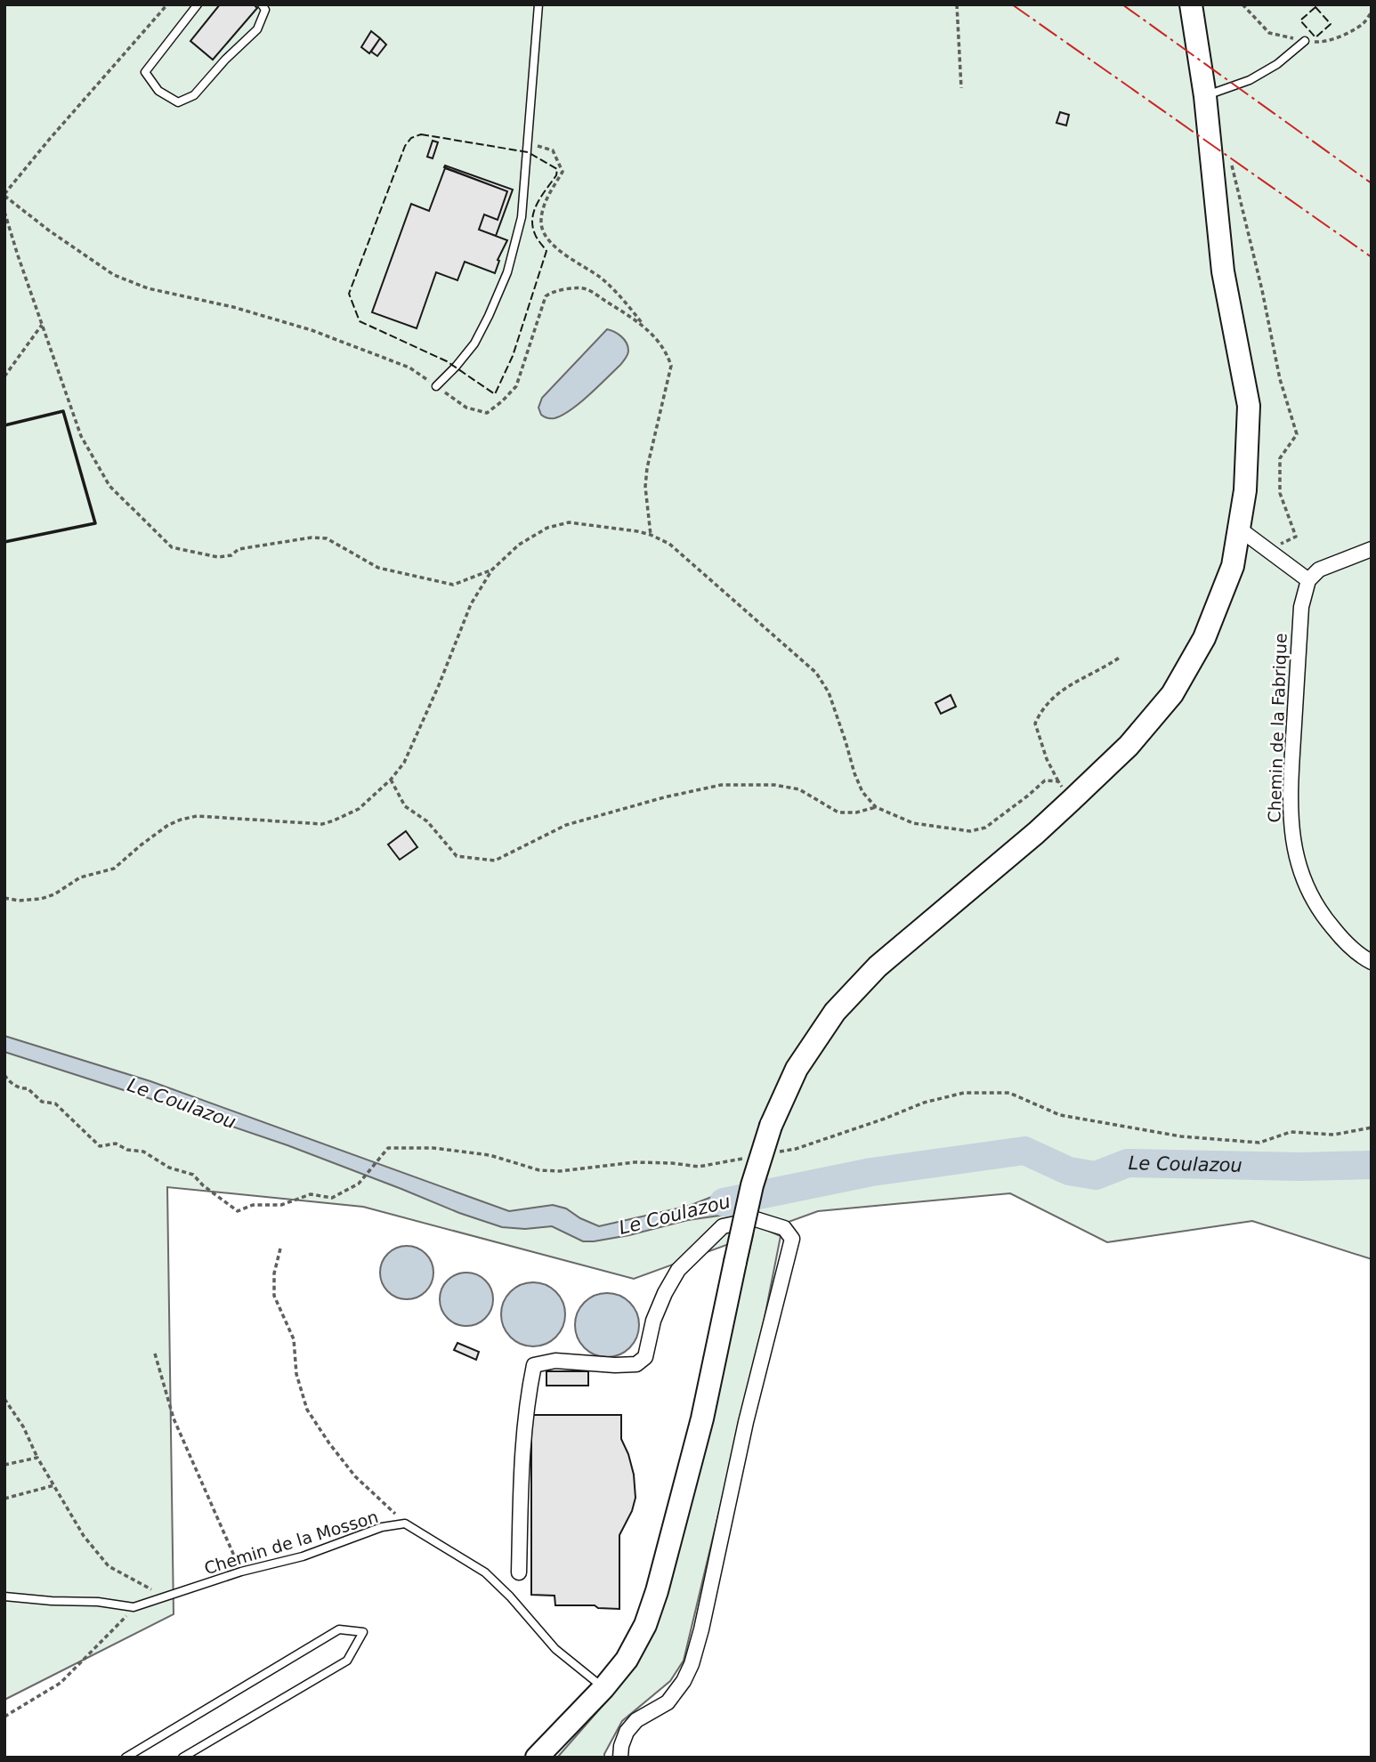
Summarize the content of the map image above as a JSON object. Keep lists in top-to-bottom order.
{
  "streets": {
    "street": ["Chemin de la Fabrique"],
    "lane": ["Chemin de la Mosson"]
  },
  "water": ["Le Coulazou"]
}
